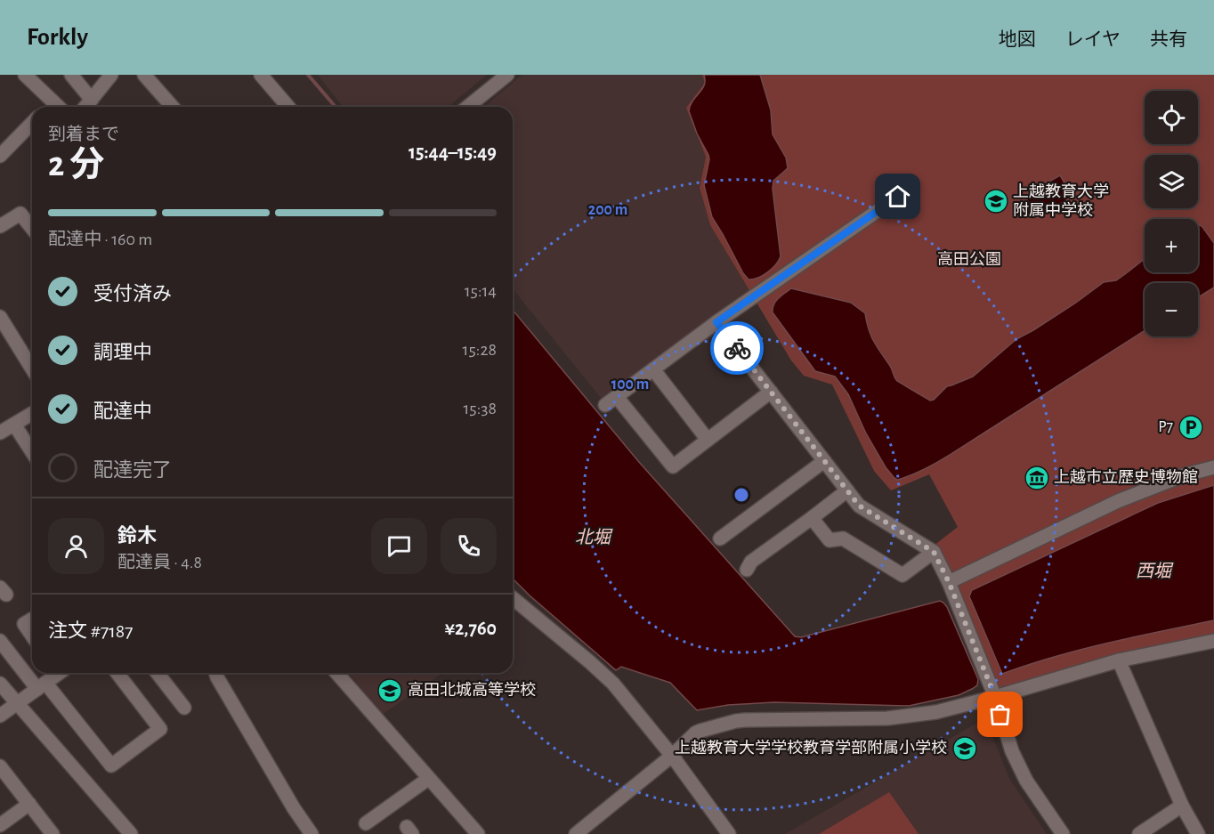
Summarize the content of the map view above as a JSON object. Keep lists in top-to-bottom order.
{
  "water": ["北堀", "西堀"],
  "parks": ["高田公園"],
  "places": {
    "school or university": ["上越教育大学 附属中学校", "高田北城高等学校", "上越教育大学学校教育学部附属小学校"],
    "parking": ["P7"],
    "museum": ["上越市立歴史博物館"]
  },
  "page": {
    "header": "Forkly",
    "nav": ["地図", "レイヤ", "共有"],
    "map_buttons": ["+", "−"],
    "heading": ["2 分", "到着まで", "15:44–15:49"],
    "panel": [
      "鈴木",
      "配達員 · 4.8",
      "注文 #7187",
      "¥2,760"
    ],
    "bar": "配達中 · 160 m",
    "list": [
      ["受付済み", "15:14"],
      ["調理中", "15:28"],
      ["配達中", "15:38"],
      "配達完了"
    ]
  },
  "rings": ["200 m", "100 m"]
}
